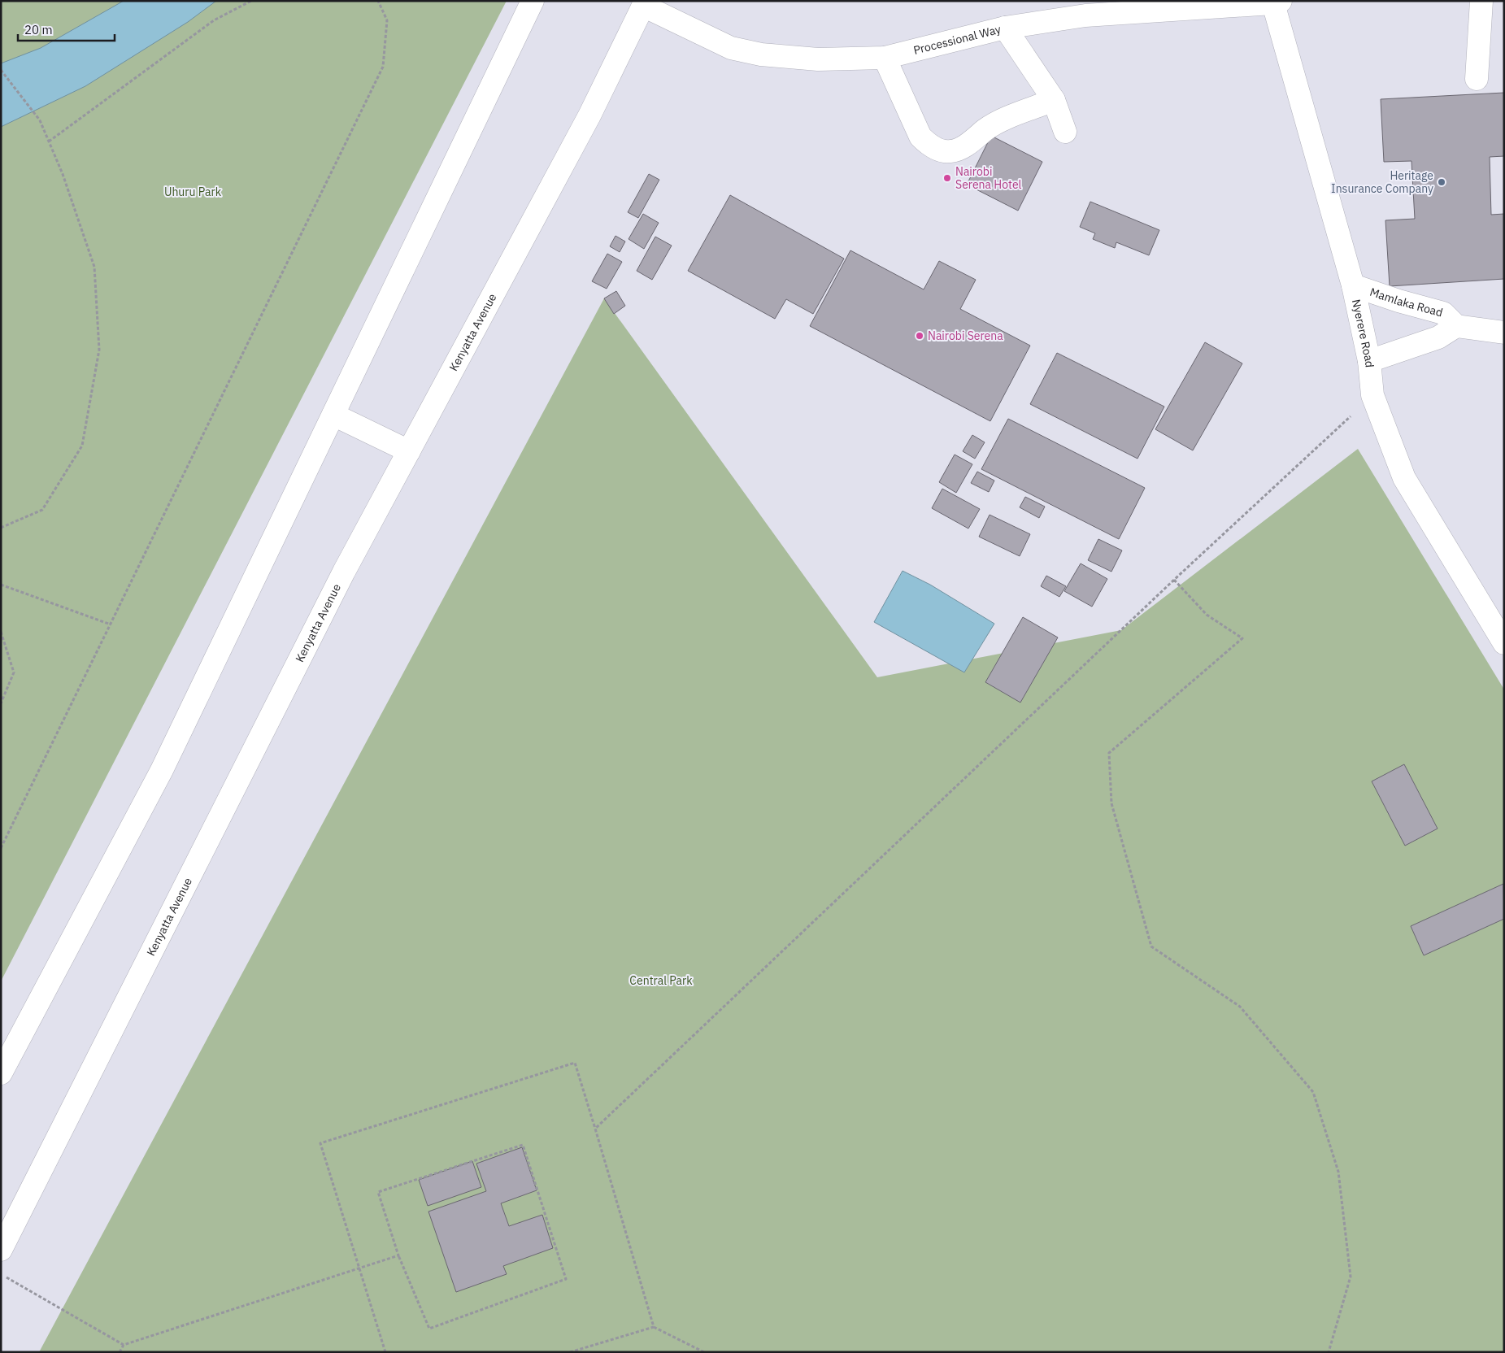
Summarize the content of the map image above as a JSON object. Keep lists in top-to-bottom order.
{
  "streets": {
    "main road": [
      "Processional Way",
      "Mamlaka Road",
      "Kenyatta Avenue",
      "Nyerere Road"
    ]
  },
  "crossings": [
    ["Processional Way", "Kenyatta Avenue"],
    ["Processional Way", "Nyerere Road"],
    ["Mamlaka Road", "Nyerere Road"]
  ],
  "parks": ["Uhuru Park", "Central Park"],
  "places": ["Nairobi Serena Hotel", "Heritage Insurance Company", "Nairobi Serena"],
  "scale_bar": "20 m"
}
